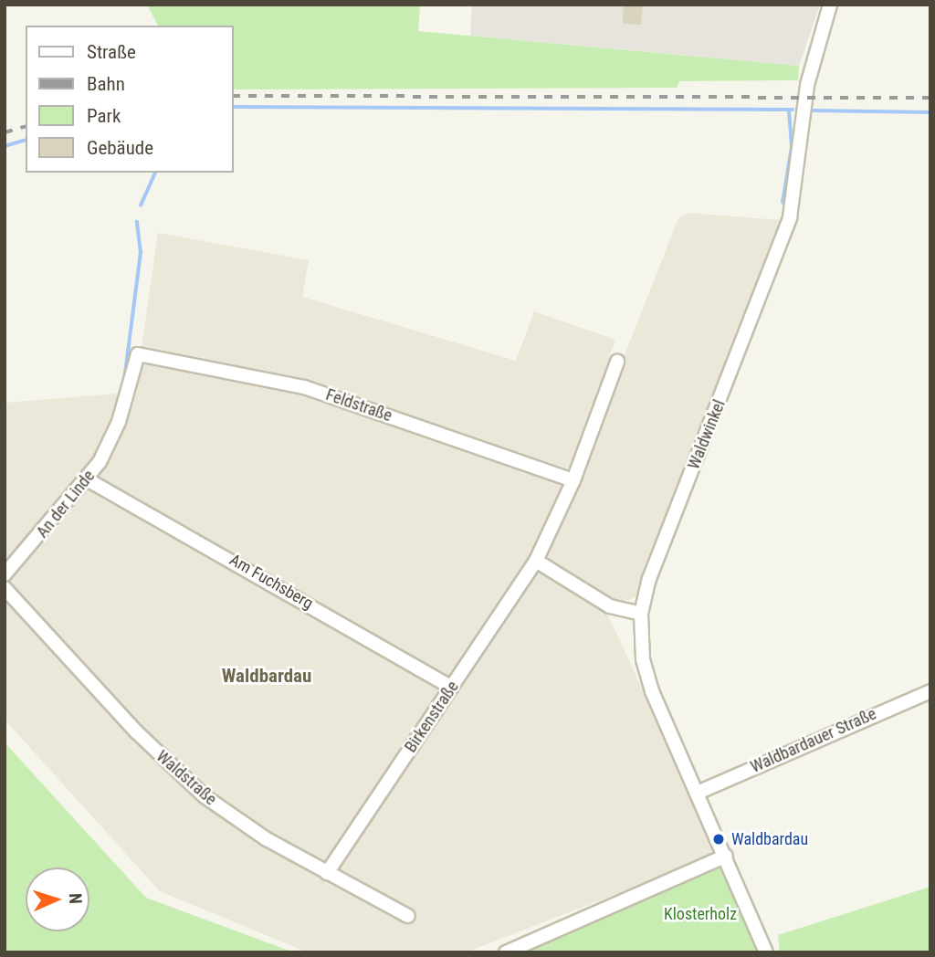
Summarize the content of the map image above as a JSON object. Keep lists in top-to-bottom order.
{
  "streets": {
    "street": [
      "Feldstraße",
      "Waldwinkel",
      "An der Linde",
      "Am Fuchsberg",
      "Birkenstraße",
      "Waldbardauer Straße",
      "Waldstraße"
    ]
  },
  "crossings": [
    ["Feldstraße", "An der Linde"],
    ["Feldstraße", "Birkenstraße"],
    ["Waldwinkel", "Waldbardauer Straße"],
    ["An der Linde", "Am Fuchsberg"],
    ["Am Fuchsberg", "Birkenstraße"],
    ["Birkenstraße", "Waldstraße"]
  ],
  "districts": ["Waldbardau"],
  "parks": ["Klosterholz"],
  "places": ["Waldbardau"],
  "legend": [
    "Straße",
    "Bahn",
    "Park",
    "Gebäude"
  ],
  "north": "right"
}
